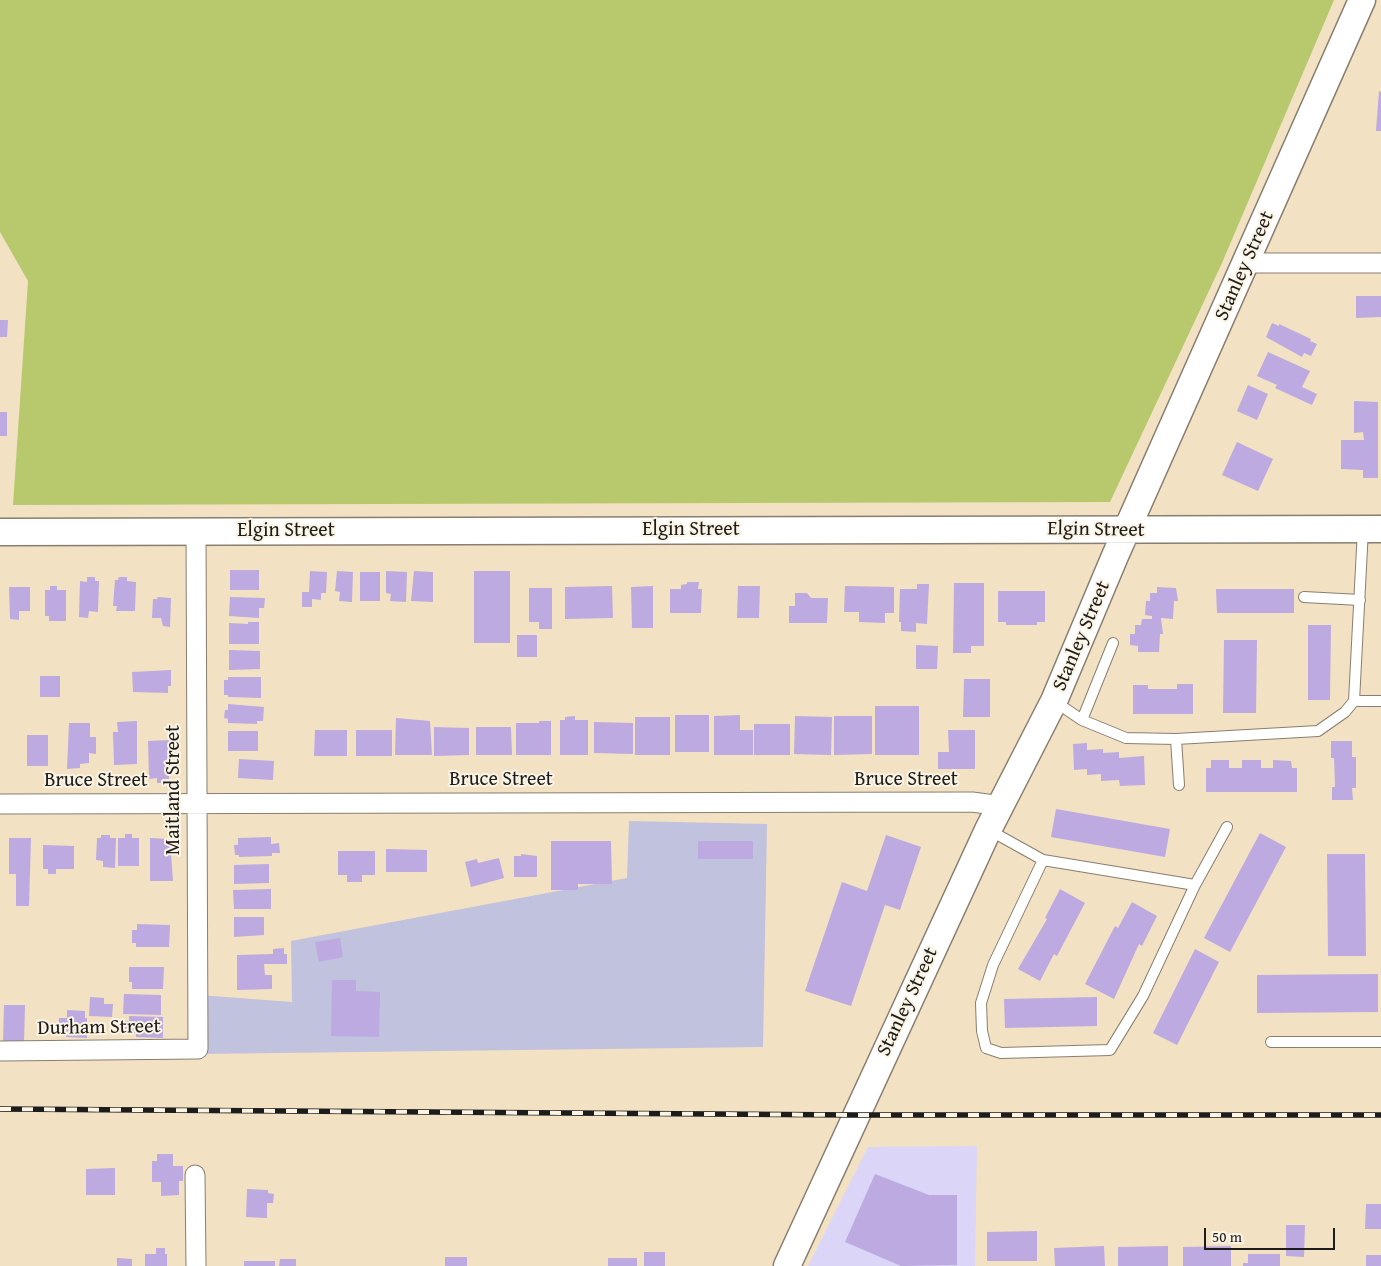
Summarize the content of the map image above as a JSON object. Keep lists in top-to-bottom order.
{
  "streets": {
    "street": [
      "Stanley Street",
      "Elgin Street",
      "Bruce Street",
      "Maitland Street",
      "Durham Street"
    ]
  },
  "crossings": [
    ["Stanley Street", "Elgin Street"],
    ["Stanley Street", "Bruce Street"],
    ["Elgin Street", "Maitland Street"],
    ["Bruce Street", "Maitland Street"],
    ["Maitland Street", "Durham Street"]
  ],
  "scale_bar": "50 m"
}
